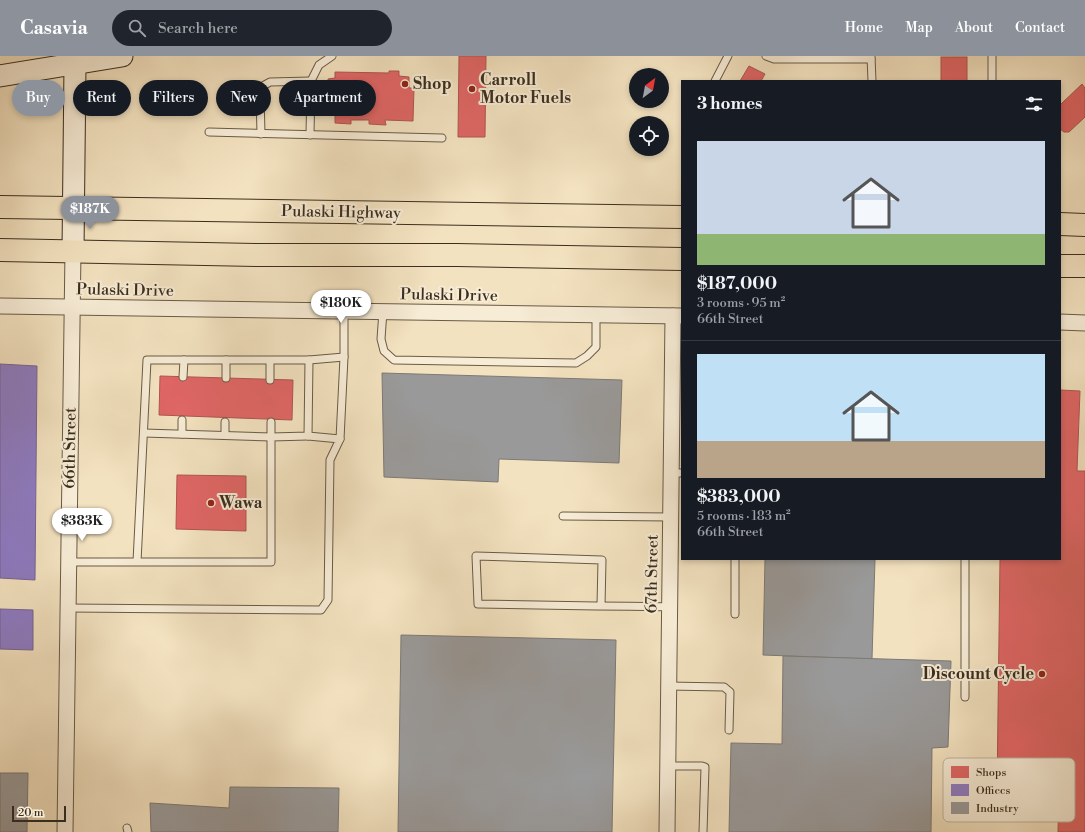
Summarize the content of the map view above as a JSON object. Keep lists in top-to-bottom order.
{
  "streets": {
    "highway": ["Pulaski Highway"],
    "main road": ["66th Street"],
    "street": ["Pulaski Drive", "67th Street"]
  },
  "crossings": [
    ["Pulaski Highway", "66th Street"],
    ["Pulaski Drive", "66th Street"],
    ["Pulaski Drive", "67th Street"]
  ],
  "places": [
    "Shop",
    "Carroll Motor Fuels",
    "Wawa",
    "Discount Cycle"
  ],
  "legend": ["Shops", "Offices", "Industry"],
  "scale_bar": "20 m",
  "north": "top right",
  "page": {
    "header": "Casavia",
    "search": "Search here",
    "nav": [
      "Home",
      "Map",
      "About",
      "Contact"
    ],
    "chip": [
      "Buy",
      "Rent",
      "Filters",
      "New",
      "Apartment"
    ],
    "heading": "3 homes",
    "list": [
      {
        "name": "$187,000",
        "note": "3 rooms · 95 m² · 66th Street"
      },
      {
        "name": "$383,000",
        "note": "5 rooms · 183 m² · 66th Street"
      }
    ],
    "price": ["$187K", "$180K", "$383K"],
    "scale": "20 m"
  }
}
